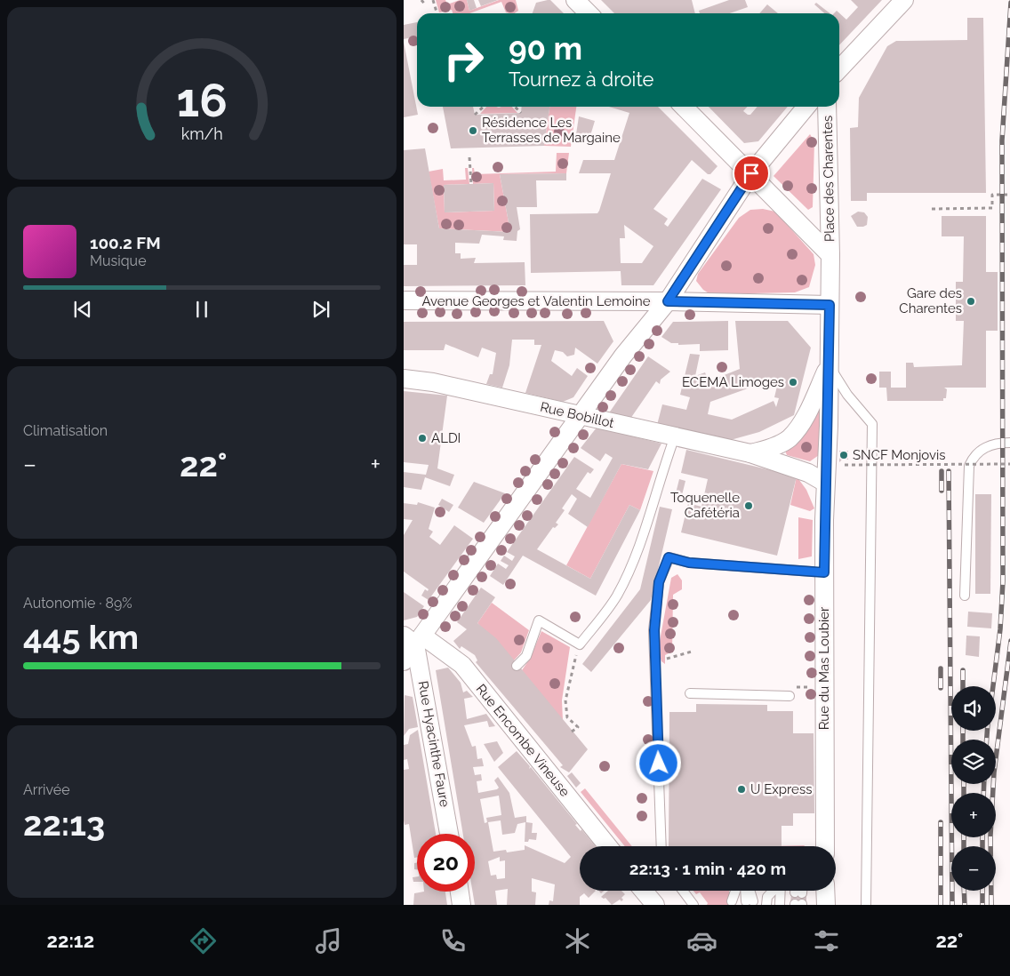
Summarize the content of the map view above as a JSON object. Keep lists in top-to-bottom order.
{
  "streets": {
    "street": [
      "Place des Charentes",
      "Avenue Georges et Valentin Lemoine",
      "Rue Bobillot",
      "Rue du Mas Loubier",
      "Rue Encombe Vineuse",
      "Rue Hyacinthe Faure"
    ]
  },
  "crossings": [
    ["Place des Charentes", "Rue Bobillot"],
    ["Place des Charentes", "Rue du Mas Loubier"],
    ["Rue Bobillot", "Rue du Mas Loubier"],
    ["Rue Encombe Vineuse", "Rue Hyacinthe Faure"]
  ],
  "places": [
    "Résidence Les Terrasses de Margaine",
    "Gare des Charentes",
    "ECEMA Limoges",
    "ALDI",
    "SNCF Monjovis",
    "Toquenelle Cafétéria",
    "U Express"
  ],
  "page": {
    "turn": ["90 m", "Tournez à droite"],
    "song": ["100.2 FM", "Musique"],
    "tile": [
      "Climatisation",
      ["Autonomie · 89%", "445 km"],
      ["Arrivée", "22:13"]
    ],
    "heat": ["−", "22°", "+"],
    "map_buttons": ["+", "−"],
    "limit": "20",
    "trip": "22:13 · 1 min · 420 m",
    "tabs": ["22:12", "22°"],
    "gauge": ["16", "km/h"]
  }
}
